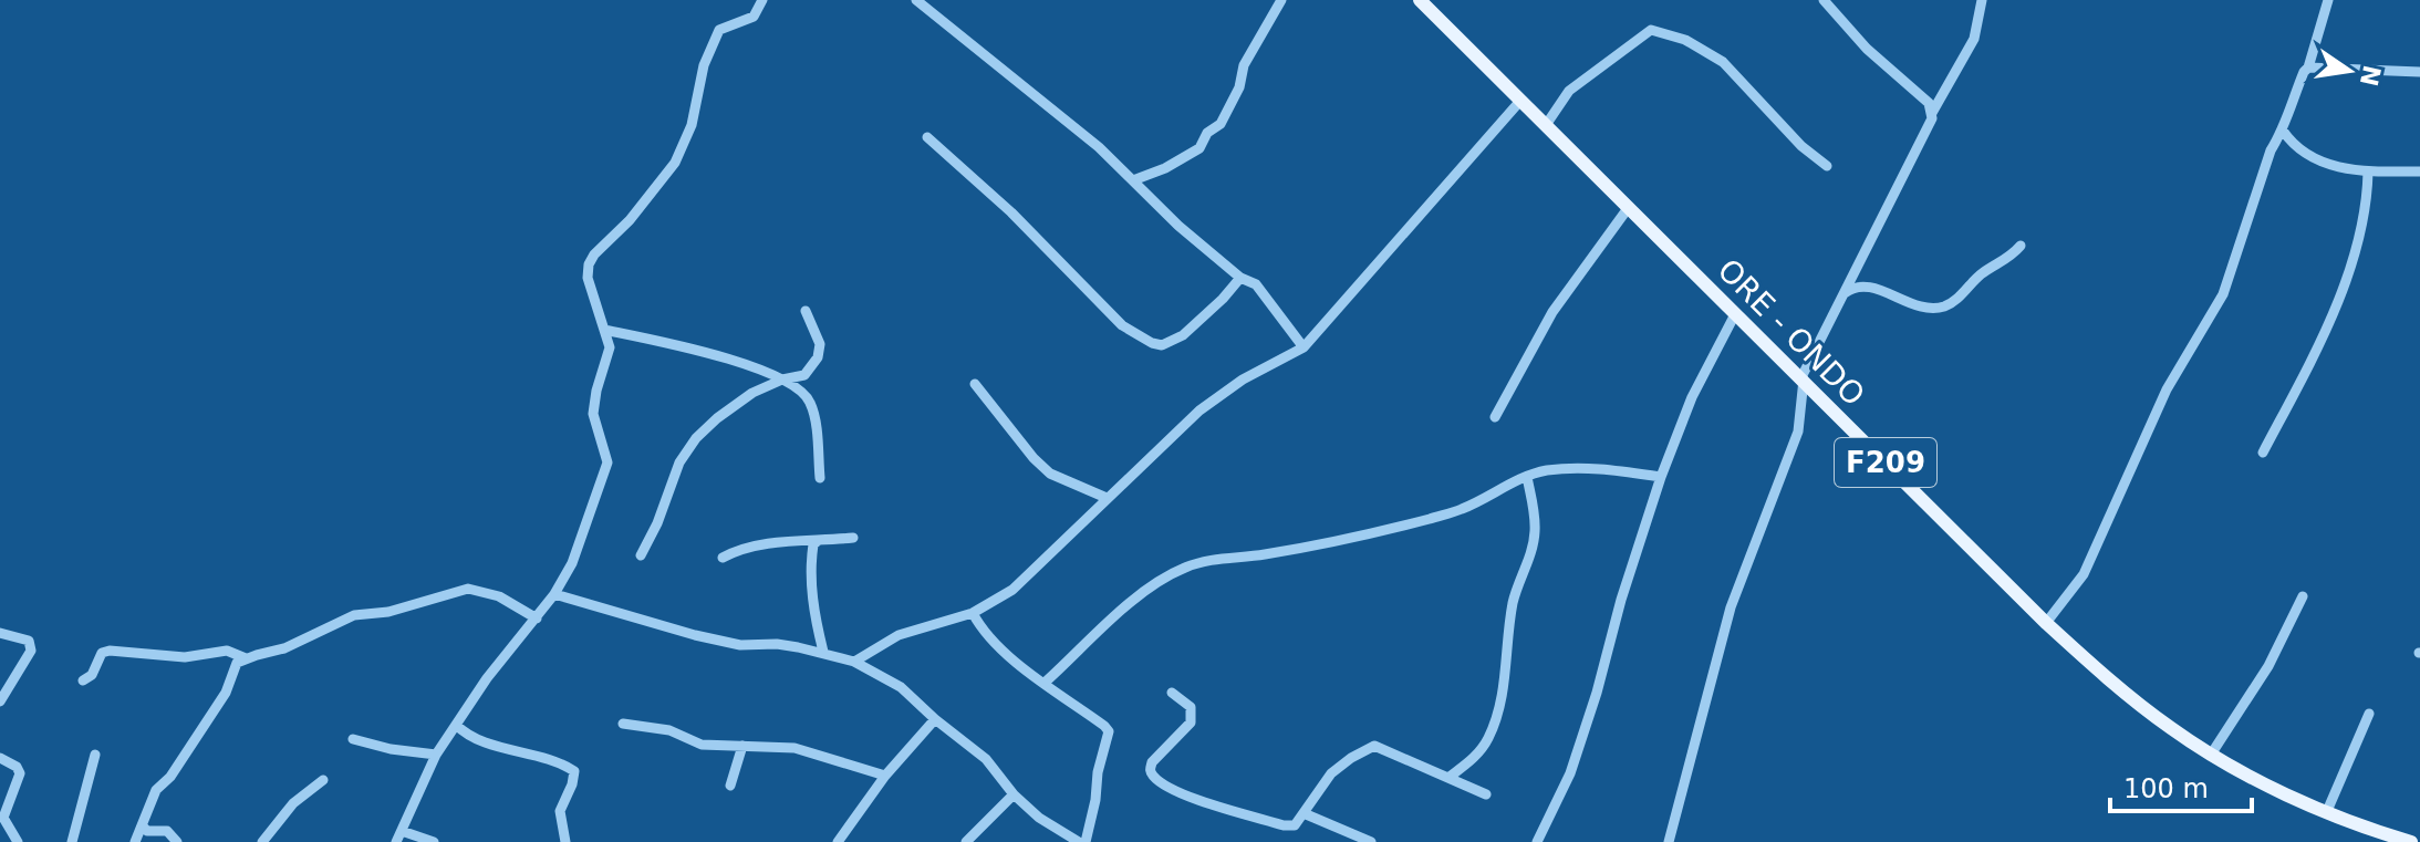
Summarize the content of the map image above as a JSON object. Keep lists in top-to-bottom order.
{
  "streets": {
    "main road": ["ORE - ONDO", "F209"]
  },
  "scale_bar": "100 m",
  "north": "right"
}
